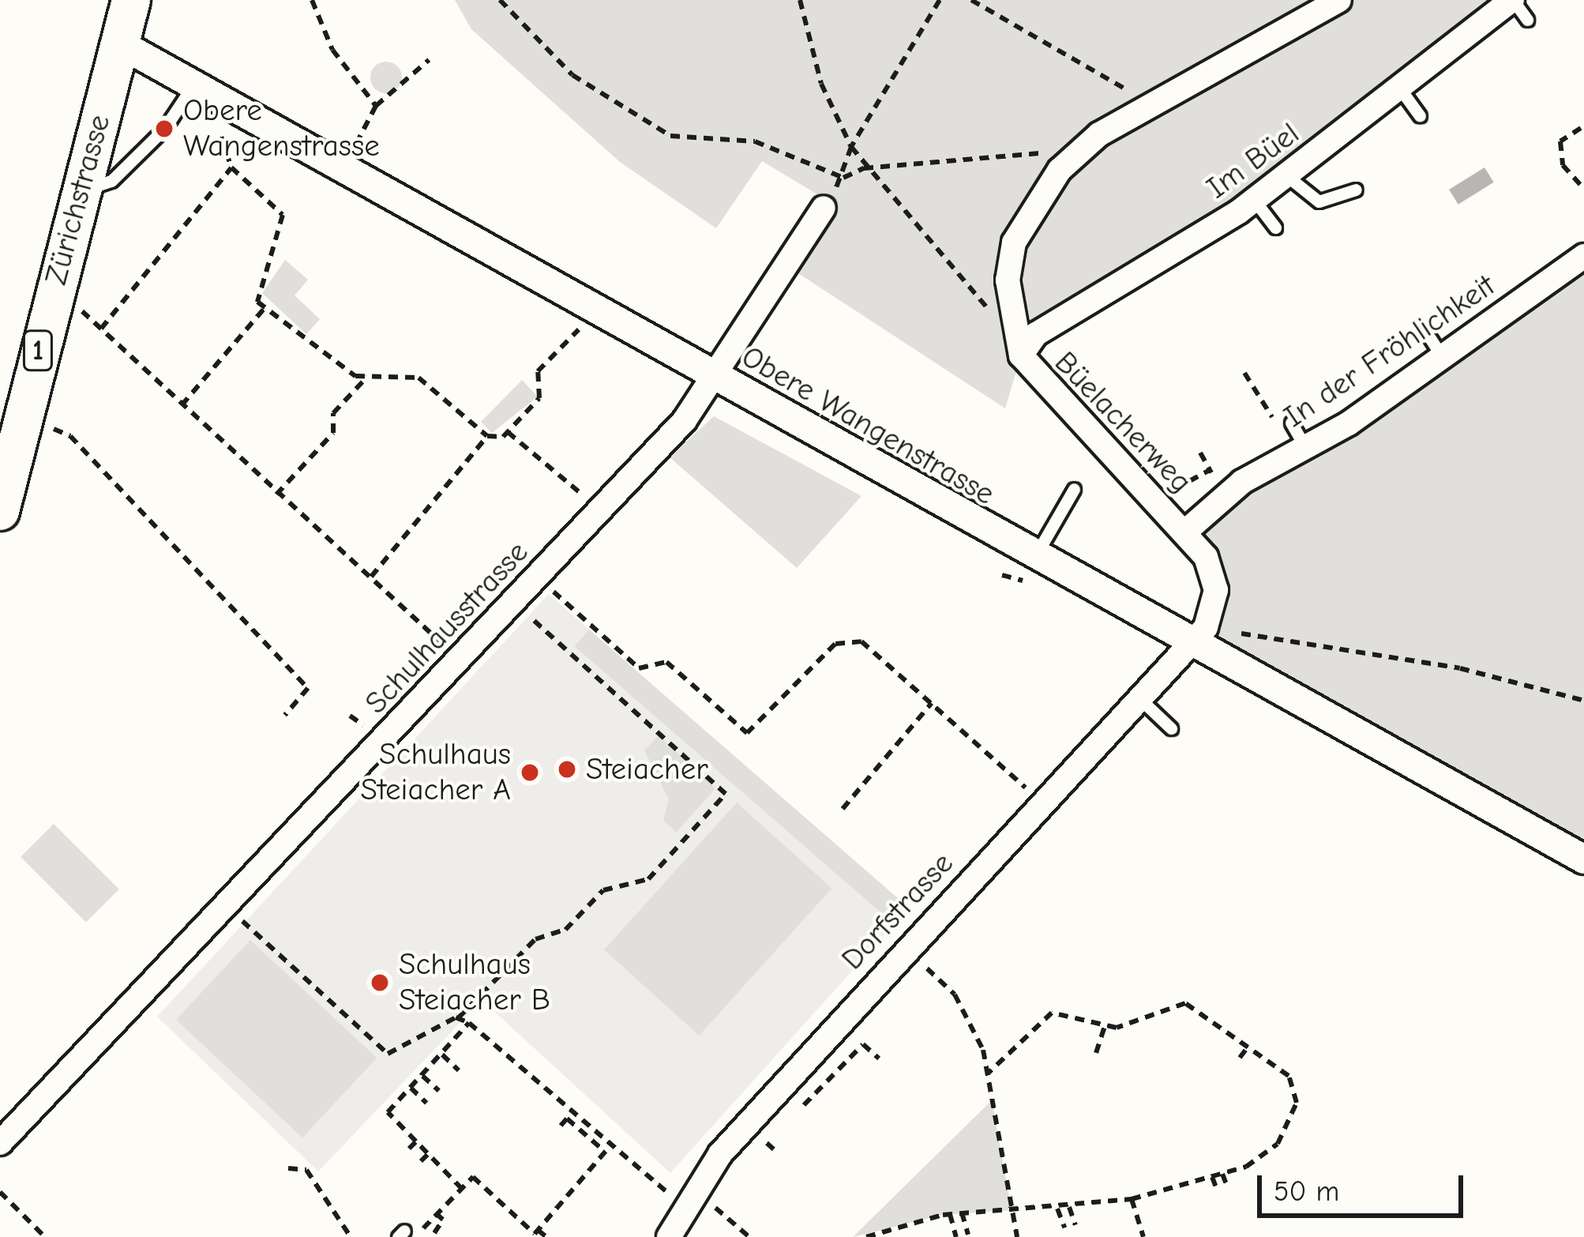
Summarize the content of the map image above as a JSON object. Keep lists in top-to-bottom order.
{
  "streets": {
    "main road": ["Zürichstrasse", "1"],
    "street": [
      "Im Büel",
      "In der Fröhlichkeit",
      "Büelacherweg",
      "Obere Wangenstrasse",
      "Schulhausstrasse",
      "Dorfstrasse"
    ]
  },
  "crossings": [
    ["Im Büel", "Büelacherweg"],
    ["Zürichstrasse", "Obere Wangenstrasse"],
    ["In der Fröhlichkeit", "Büelacherweg"],
    ["Büelacherweg", "Obere Wangenstrasse"],
    ["Büelacherweg", "Dorfstrasse"],
    ["Obere Wangenstrasse", "Schulhausstrasse"],
    ["Obere Wangenstrasse", "Dorfstrasse"]
  ],
  "places": [
    "Obere Wangenstrasse",
    "Steiacher",
    "Schulhaus Steiacher A",
    "Schulhaus Steiacher B"
  ],
  "scale_bar": "50 m"
}
